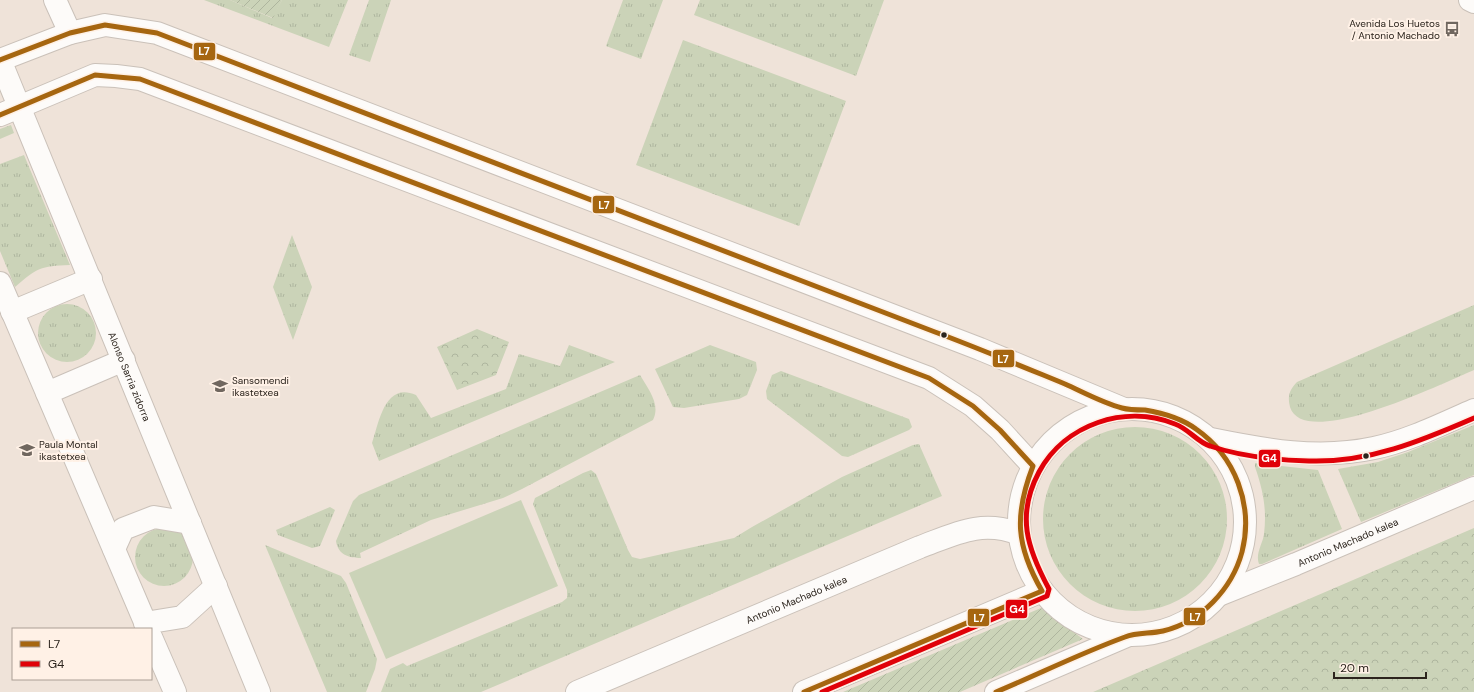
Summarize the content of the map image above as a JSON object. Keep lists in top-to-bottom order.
{
  "streets": {
    "street": ["Alonso Sarria zidorra", "Antonio Machado kalea"]
  },
  "places": {
    "bus stop": ["Avenida Los Huetos / Antonio Machado"],
    "school or university": ["Sansomendi ikastetxea", "Paula Montal ikastetxea"]
  },
  "lines": ["transit line L7", "transit line G4"],
  "legend": ["L7", "G4"],
  "scale_bar": "20 m"
}
